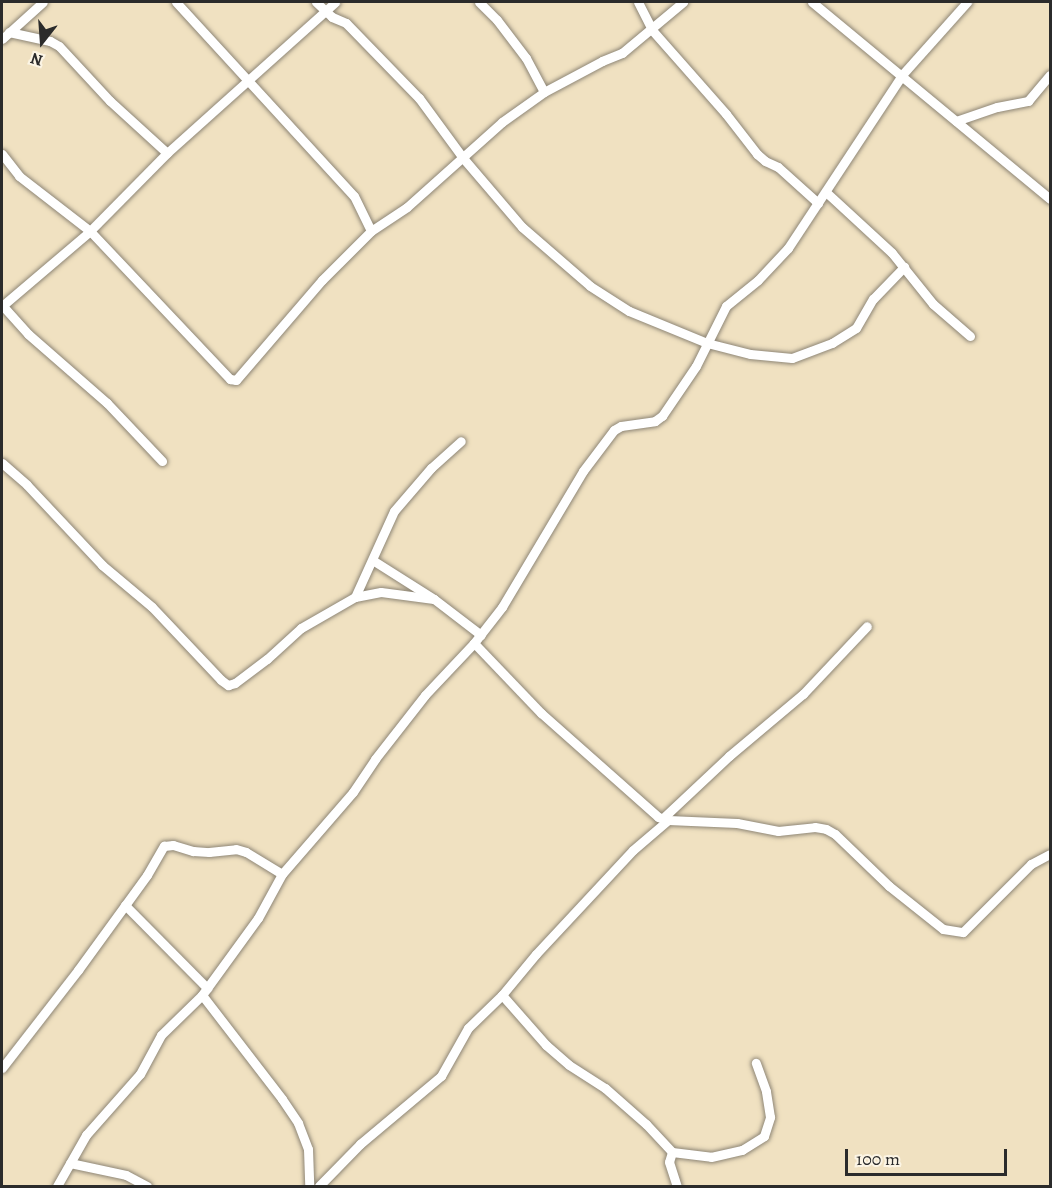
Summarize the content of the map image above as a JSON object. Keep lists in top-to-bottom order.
{
  "scale_bar": "100 m",
  "north": "bottom"
}
